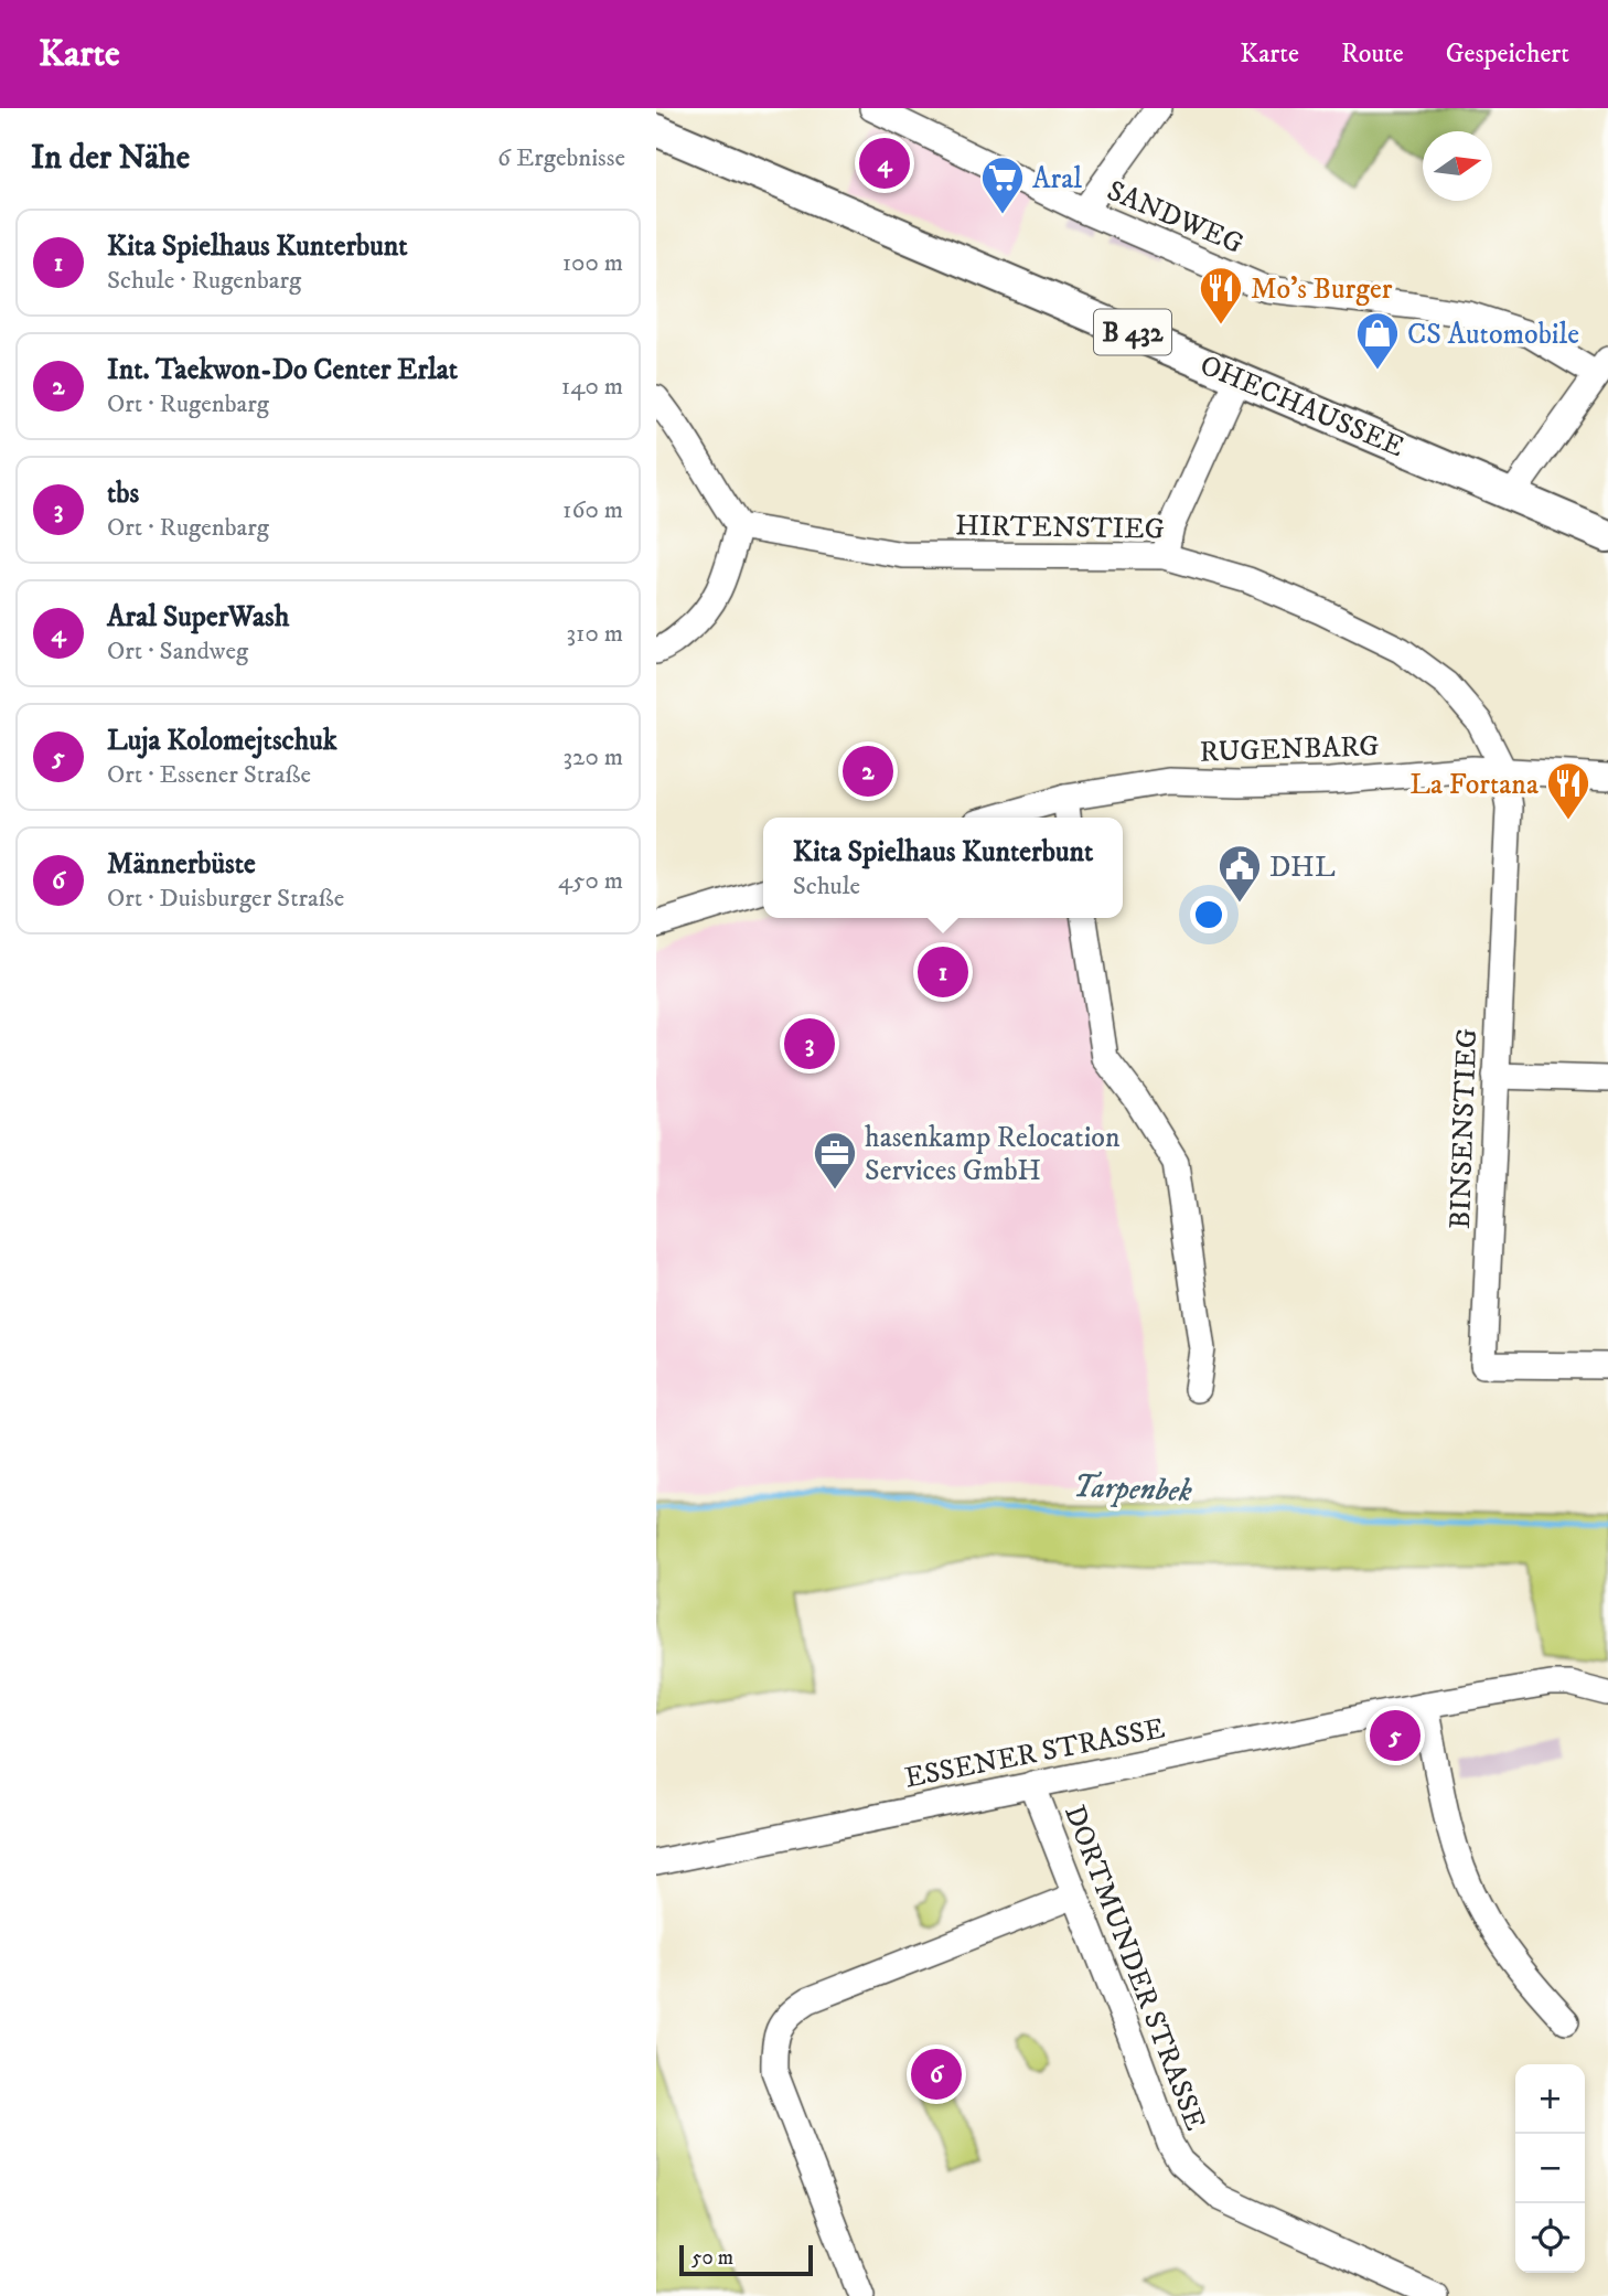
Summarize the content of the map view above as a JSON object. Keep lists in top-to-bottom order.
{
  "streets": {
    "main road": ["B 432", "OHECHAUSSEE"],
    "street": [
      "SANDWEG",
      "HIRTENSTIEG",
      "RUGENBARG",
      "BINSENSTIEG",
      "ESSENER STRASSE",
      "DORTMUNDER STRASSE"
    ]
  },
  "crossings": [
    ["HIRTENSTIEG", "RUGENBARG"],
    ["HIRTENSTIEG", "BINSENSTIEG"],
    ["RUGENBARG", "BINSENSTIEG"],
    ["ESSENER STRASSE", "DORTMUNDER STRASSE"]
  ],
  "water": ["Tarpenbek"],
  "places": {
    "supermarket": ["Aral"],
    "restaurant": ["Mo's Burger", "La Fortana"],
    "shop": ["CS Automobile"],
    "public building": ["DHL"],
    "office": ["hasenkamp Relocation Services GmbH"]
  },
  "scale_bar": "50 m",
  "north": "right",
  "page": {
    "header": "Karte",
    "nav": ["Karte", "Route", "Gespeichert"],
    "heading": ["In der Nähe", "6 Ergebnisse"],
    "pins": [
      "4",
      "2",
      "1",
      "3",
      "5",
      "6"
    ],
    "list": [
      {
        "mark": "1",
        "name": "Kita Spielhaus Kunterbunt",
        "note": "Schule · Rugenbarg",
        "value": "100 m"
      },
      {
        "mark": "2",
        "name": "Int. Taekwon-Do Center Erlat",
        "note": "Ort · Rugenbarg",
        "value": "140 m"
      },
      {
        "mark": "3",
        "name": "tbs",
        "note": "Ort · Rugenbarg",
        "value": "160 m"
      },
      {
        "mark": "4",
        "name": "Aral SuperWash",
        "note": "Ort · Sandweg",
        "value": "310 m"
      },
      {
        "mark": "5",
        "name": "Luja Kolomejtschuk",
        "note": "Ort · Essener Straße",
        "value": "320 m"
      },
      {
        "mark": "6",
        "name": "Männerbüste",
        "note": "Ort · Duisburger Straße",
        "value": "450 m"
      }
    ],
    "popup": ["Kita Spielhaus Kunterbunt", "Schule"],
    "map_buttons": ["+", "−"],
    "scale": "50 m"
  }
}
